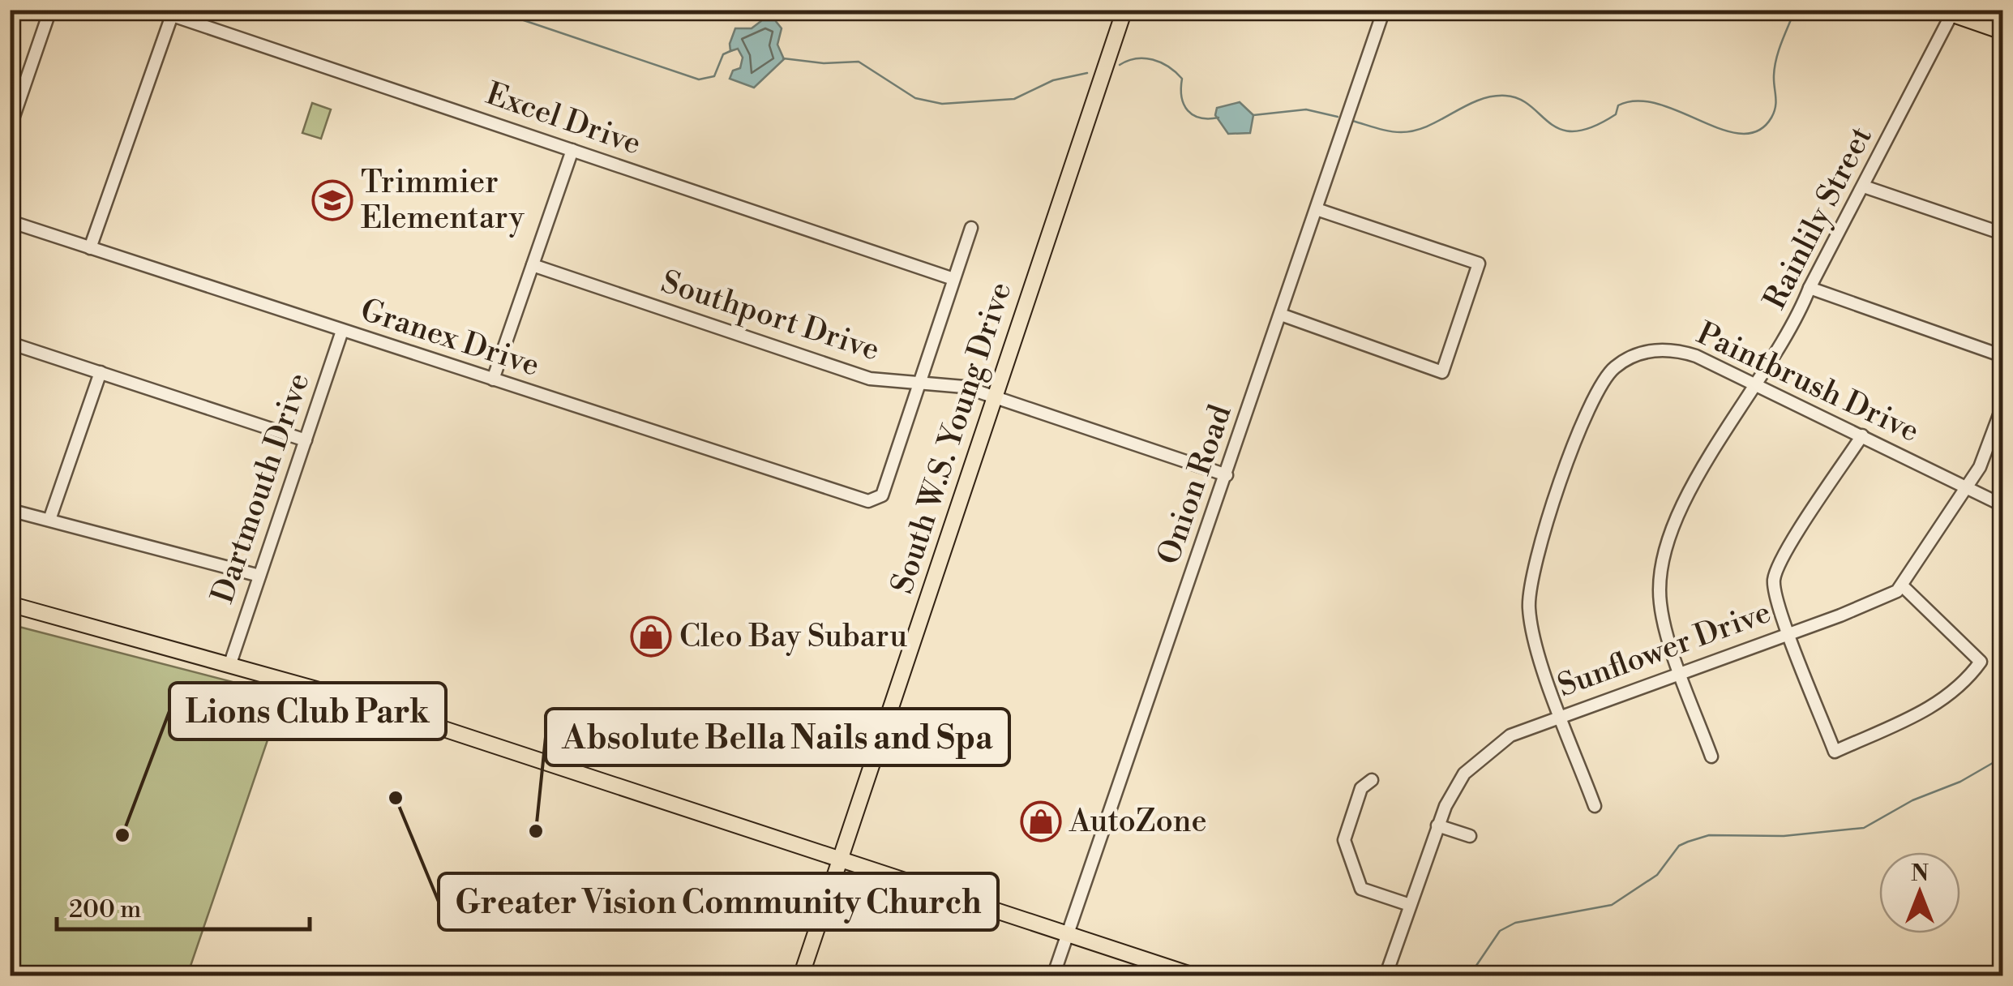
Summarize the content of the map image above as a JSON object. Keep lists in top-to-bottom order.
{
  "streets": {
    "main road": ["South W.S. Young Drive"],
    "street": [
      "Excel Drive",
      "Rainlily Street",
      "Southport Drive",
      "Granex Drive",
      "Paintbrush Drive",
      "Onion Road",
      "Dartmouth Drive",
      "Sunflower Drive"
    ]
  },
  "crossings": [
    ["Rainlily Street", "Paintbrush Drive"],
    ["Rainlily Street", "Sunflower Drive"],
    ["Southport Drive", "Granex Drive"],
    ["Southport Drive", "South W.S. Young Drive"],
    ["Southport Drive", "Onion Road"],
    ["Granex Drive", "Dartmouth Drive"],
    ["Paintbrush Drive", "Sunflower Drive"]
  ],
  "places": {
    "school or university": ["Trimmier Elementary"],
    "shop": ["Cleo Bay Subaru", "AutoZone"],
    "other": ["Greater Vision Community Church", "Absolute Bella Nails and Spa", "Lions Club Park"]
  },
  "scale_bar": "200 m",
  "north": "top"
}
